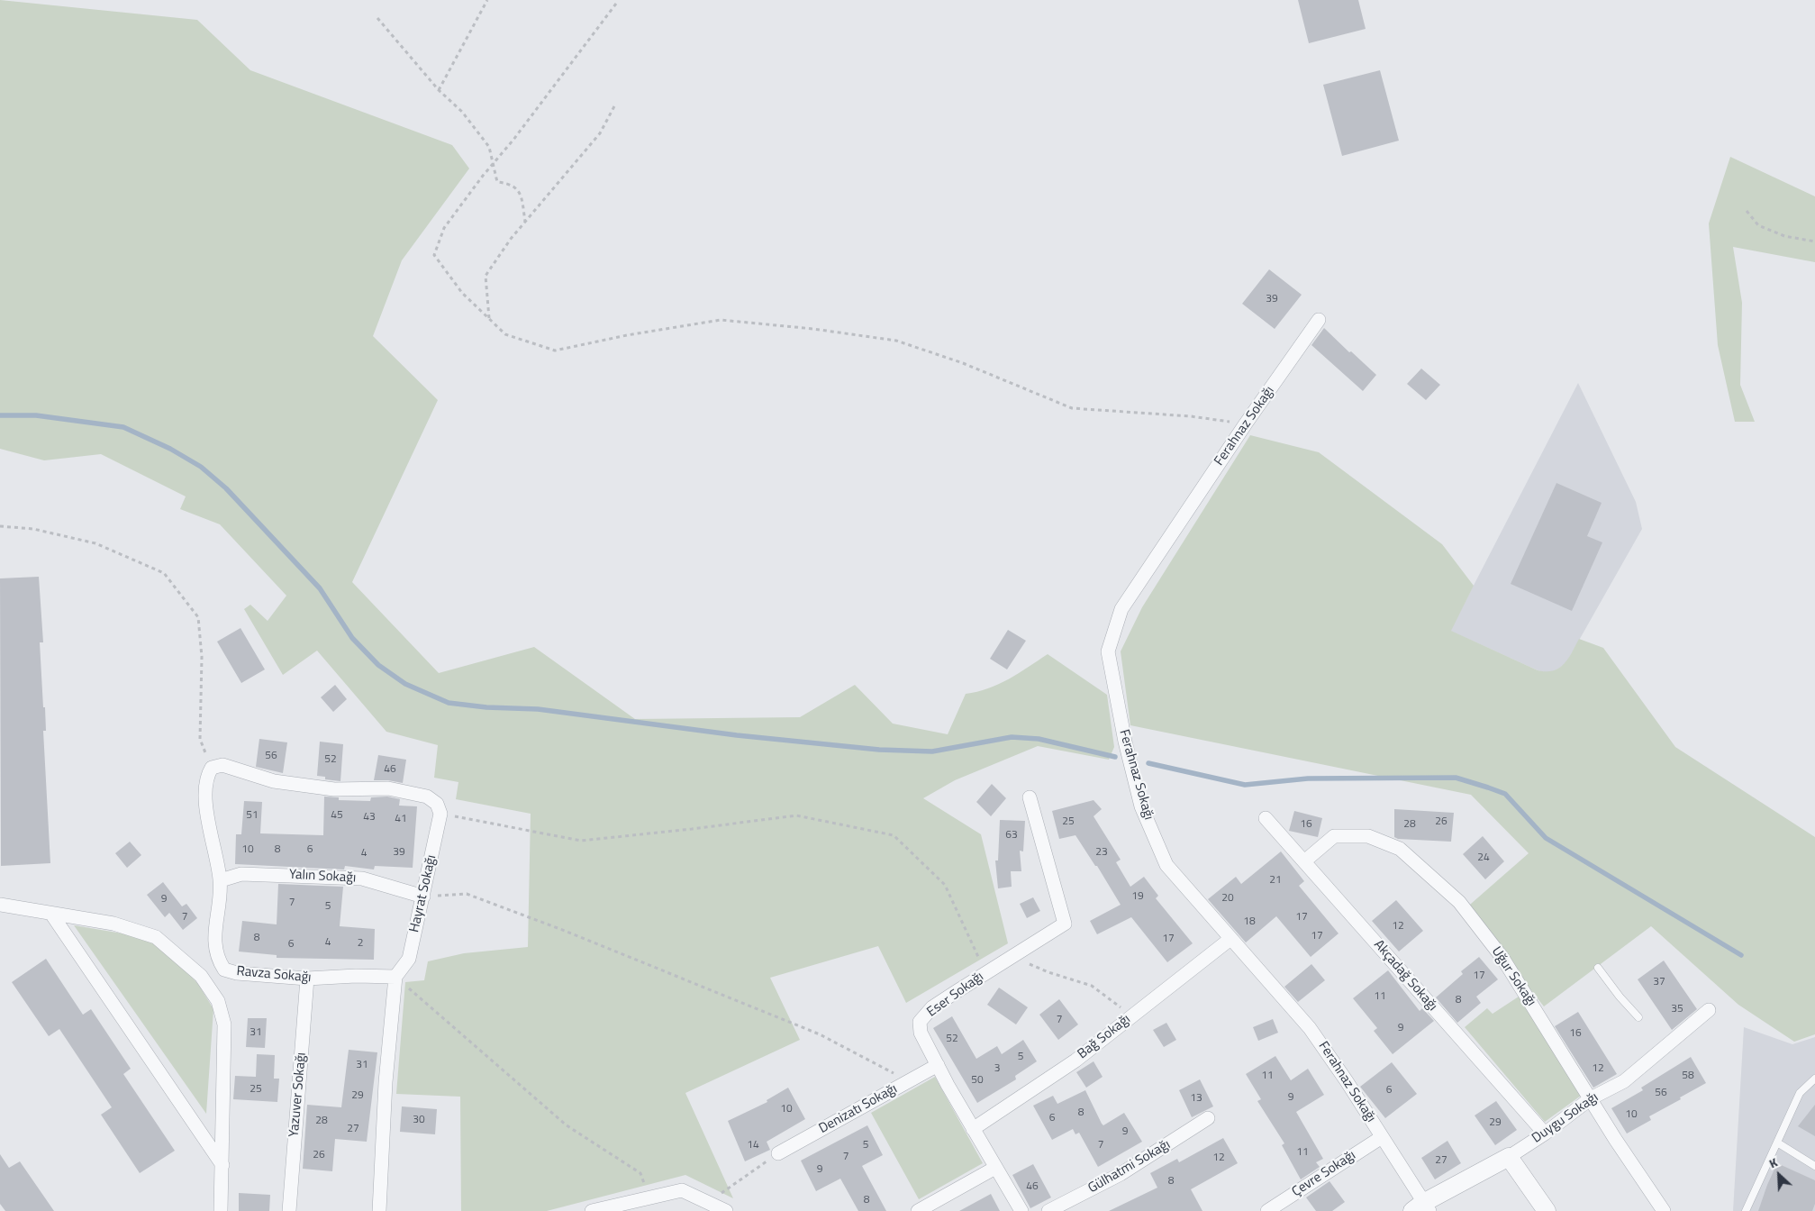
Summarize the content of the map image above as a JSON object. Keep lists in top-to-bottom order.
{
  "streets": {
    "street": [
      "Ferahnaz Sokağı",
      "Yalın Sokağı",
      "Hayrat Sokağı",
      "Ravza Sokağı",
      "Akçadağ Sokağı",
      "Uğur Sokağı",
      "Eser Sokağı",
      "Bağ Sokağı",
      "Yazuver Sokağı",
      "Denizatı Sokağı",
      "Duygu Sokağı",
      "Gülhatmi Sokağı",
      "Çevre Sokağı"
    ]
  },
  "crossings": [
    ["Ferahnaz Sokağı", "Bağ Sokağı"],
    ["Ferahnaz Sokağı", "Duygu Sokağı"],
    ["Ferahnaz Sokağı", "Çevre Sokağı"],
    ["Yalın Sokağı", "Hayrat Sokağı"],
    ["Yalın Sokağı", "Ravza Sokağı"],
    ["Hayrat Sokağı", "Ravza Sokağı"],
    ["Ravza Sokağı", "Yazuver Sokağı"],
    ["Akçadağ Sokağı", "Uğur Sokağı"],
    ["Akçadağ Sokağı", "Duygu Sokağı"],
    ["Uğur Sokağı", "Duygu Sokağı"],
    ["Eser Sokağı", "Bağ Sokağı"],
    ["Eser Sokağı", "Denizatı Sokağı"]
  ],
  "house_numbers": [
    "39",
    "56",
    "52",
    "46",
    "51",
    "45",
    "43",
    "41",
    "25",
    "26",
    "16",
    "28",
    "63",
    "10",
    "8",
    "6",
    "39",
    "23",
    "4",
    "24",
    "21",
    "19",
    "20",
    "9",
    "7",
    "5",
    "7",
    "17",
    "18",
    "12",
    "17",
    "8",
    "17",
    "4",
    "2",
    "6",
    "17",
    "37",
    "11",
    "8",
    "35",
    "7",
    "9",
    "31",
    "16",
    "52",
    "5",
    "31",
    "3",
    "12",
    "11",
    "58",
    "50",
    "25",
    "6",
    "56",
    "29",
    "9",
    "13",
    "10",
    "8",
    "10",
    "6",
    "30",
    "28",
    "29",
    "27",
    "9",
    "14",
    "5",
    "7",
    "11",
    "26",
    "7",
    "12",
    "27",
    "9",
    "8",
    "46",
    "8"
  ],
  "north": "top left"
}
